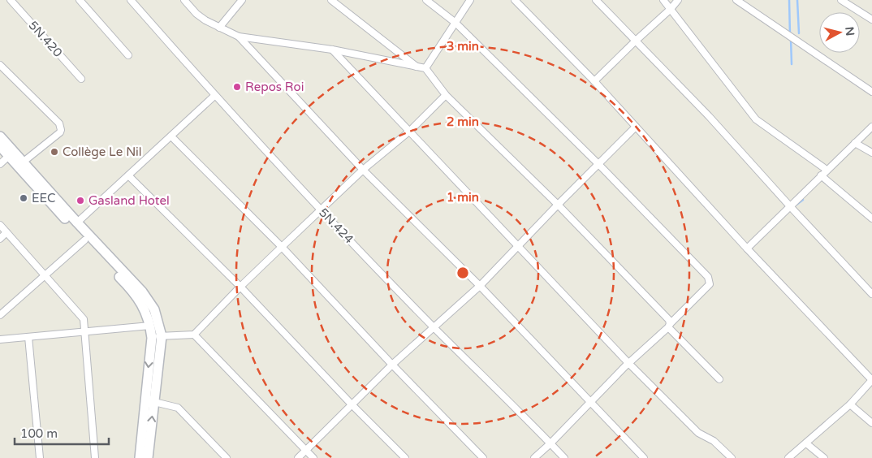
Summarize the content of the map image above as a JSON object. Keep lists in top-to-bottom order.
{
  "streets": {
    "street": ["5N.420", "5N.424"]
  },
  "places": [
    "Repos Roi",
    "Collège Le Nil",
    "EEC",
    "Gasland Hotel"
  ],
  "scale_bar": "100 m",
  "north": "right",
  "rings": ["3 min", "2 min", "1 min"]
}
